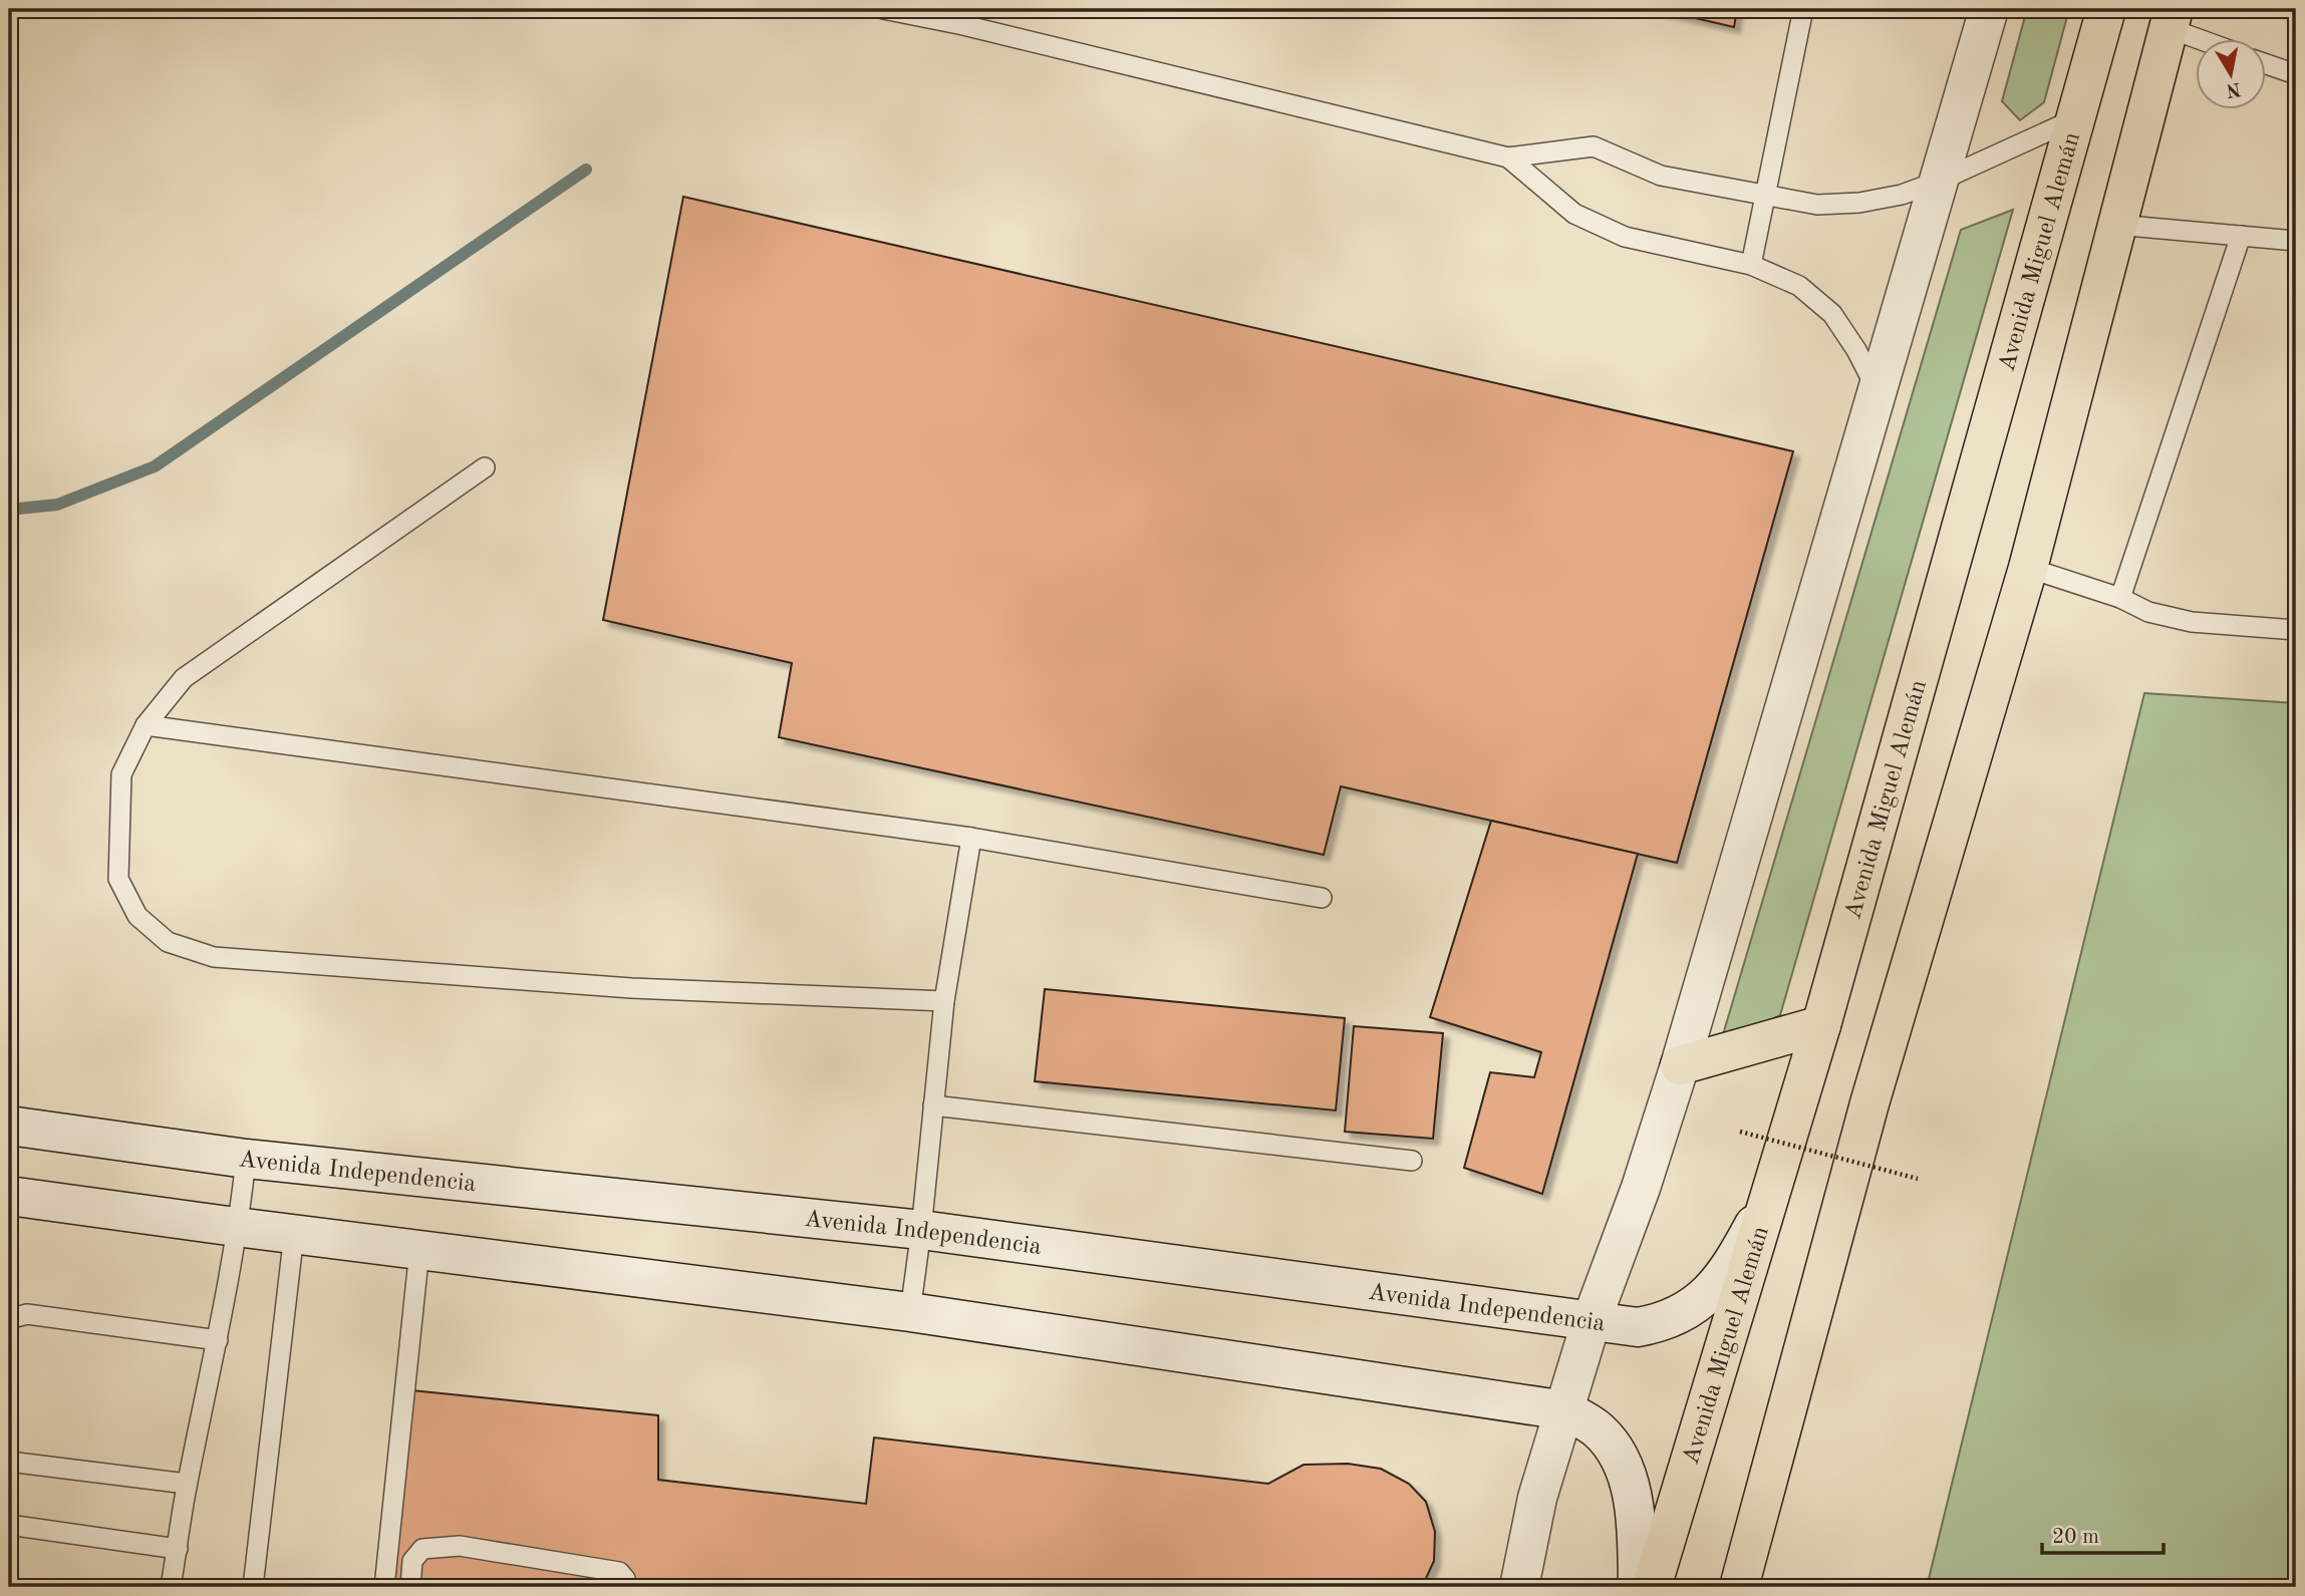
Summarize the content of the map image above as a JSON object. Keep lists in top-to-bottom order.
{
  "streets": {
    "highway": ["Avenida Miguel Alemán"],
    "street": ["Avenida Independencia"]
  },
  "crossings": [
    ["Avenida Miguel Alemán", "Avenida Independencia"]
  ],
  "scale_bar": "20 m",
  "north": "bottom"
}
